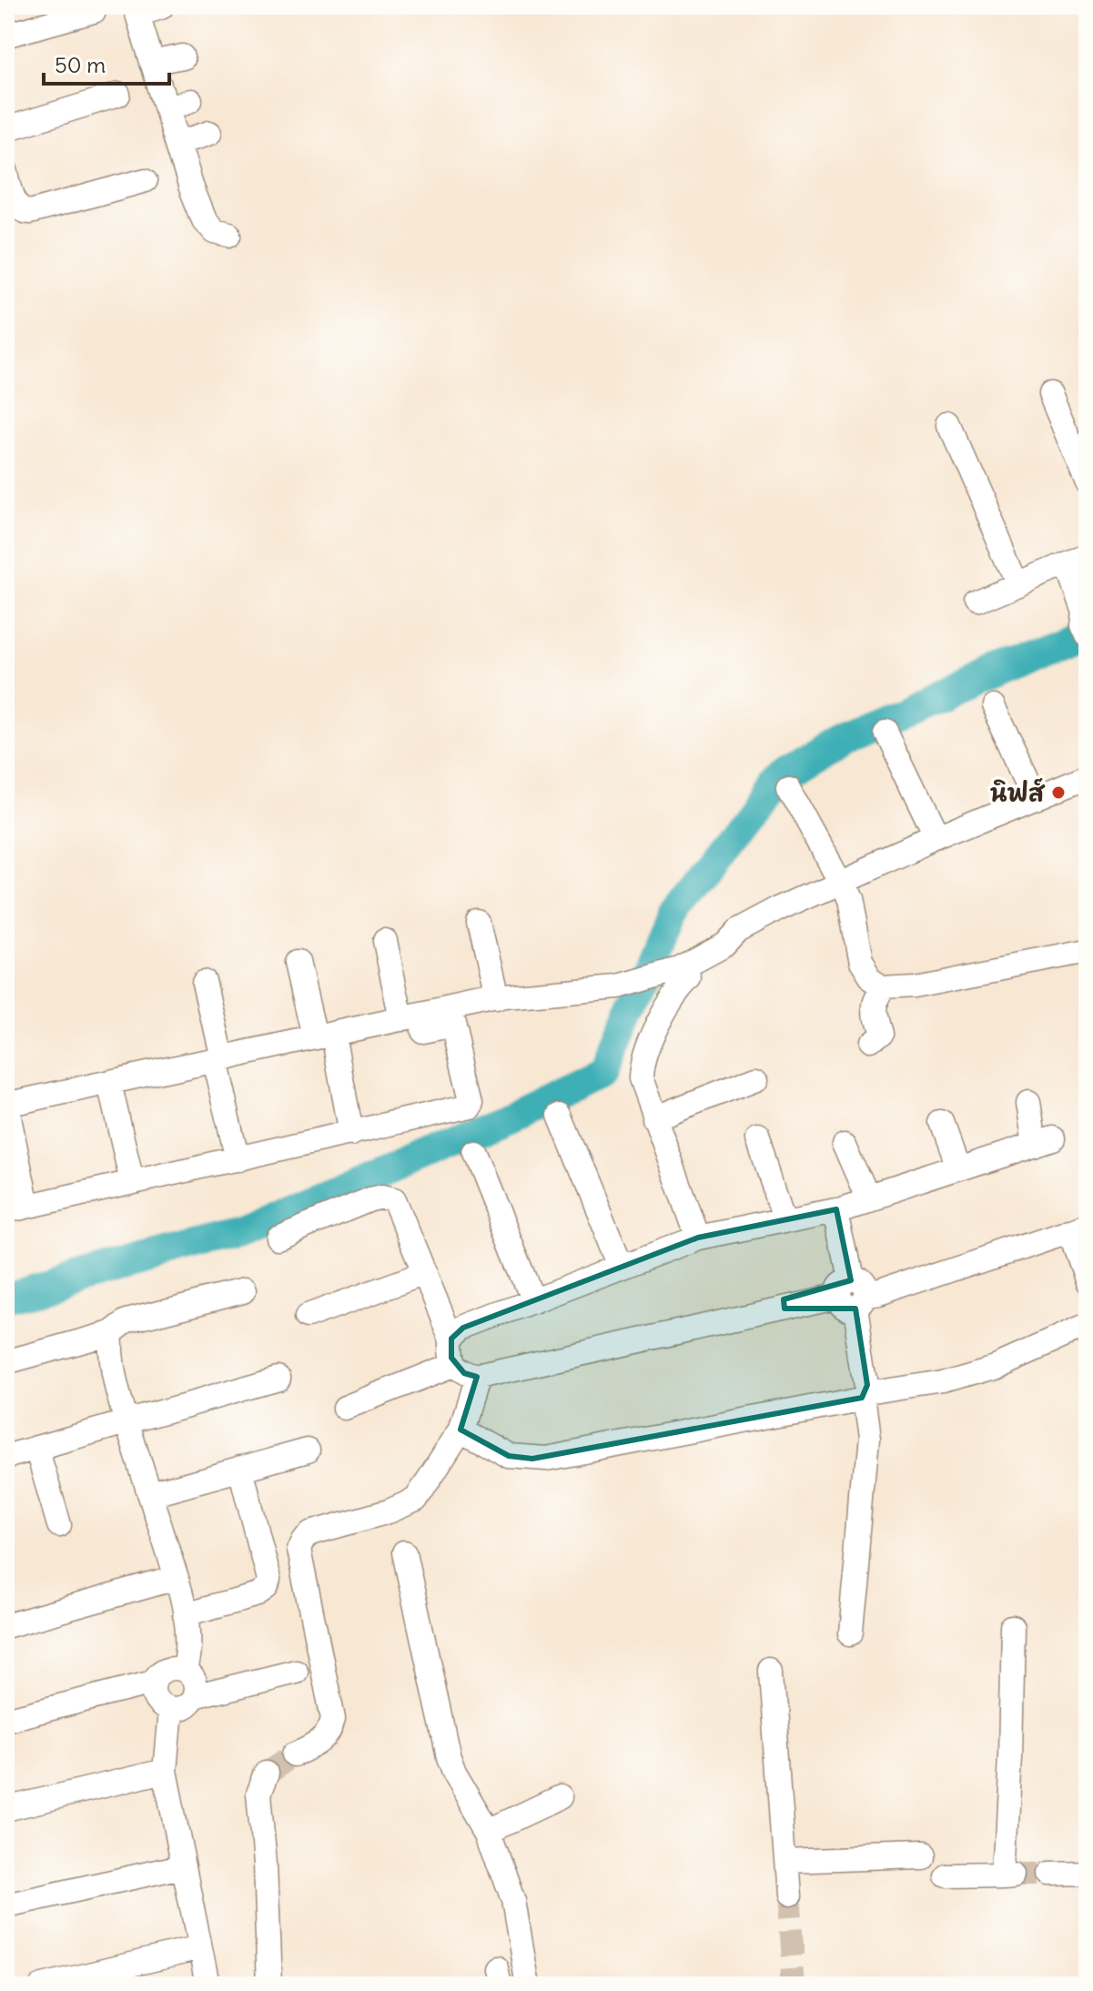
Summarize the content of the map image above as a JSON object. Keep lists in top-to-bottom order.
{
  "places": ["นิฟส์"],
  "scale_bar": "50 m"
}
